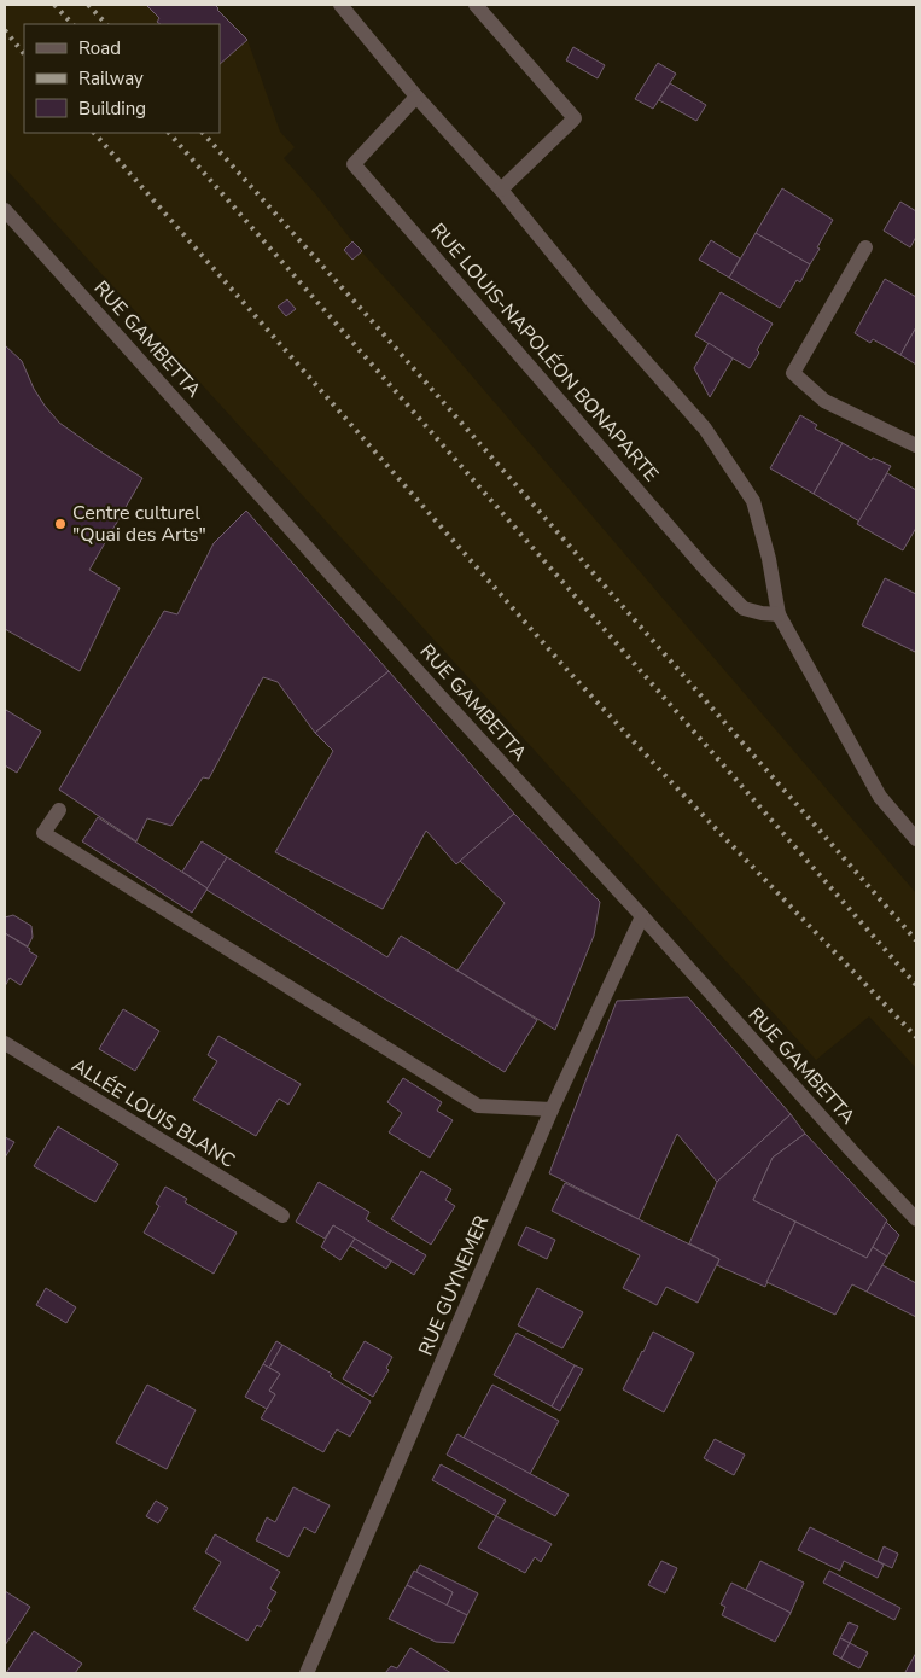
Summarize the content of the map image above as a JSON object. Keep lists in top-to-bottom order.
{
  "streets": {
    "street": [
      "RUE GAMBETTA",
      "RUE LOUIS-NAPOLÉON BONAPARTE",
      "ALLÉE LOUIS BLANC",
      "RUE GUYNEMER"
    ]
  },
  "crossings": [
    ["RUE GAMBETTA", "RUE GUYNEMER"]
  ],
  "places": ["Centre culturel \"Quai des Arts\""],
  "legend": ["Road", "Railway", "Building"]
}
